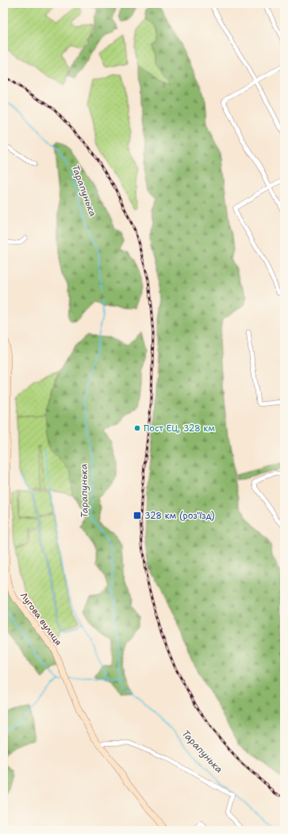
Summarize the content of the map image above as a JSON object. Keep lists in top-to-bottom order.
{
  "streets": {
    "street": ["Лугова вулиця"]
  },
  "water": ["Тарапунька"],
  "places": {
    "other": ["Пост ЕЦ, 328 км"],
    "transit": ["328 км (роз'їзд)"]
  }
}
